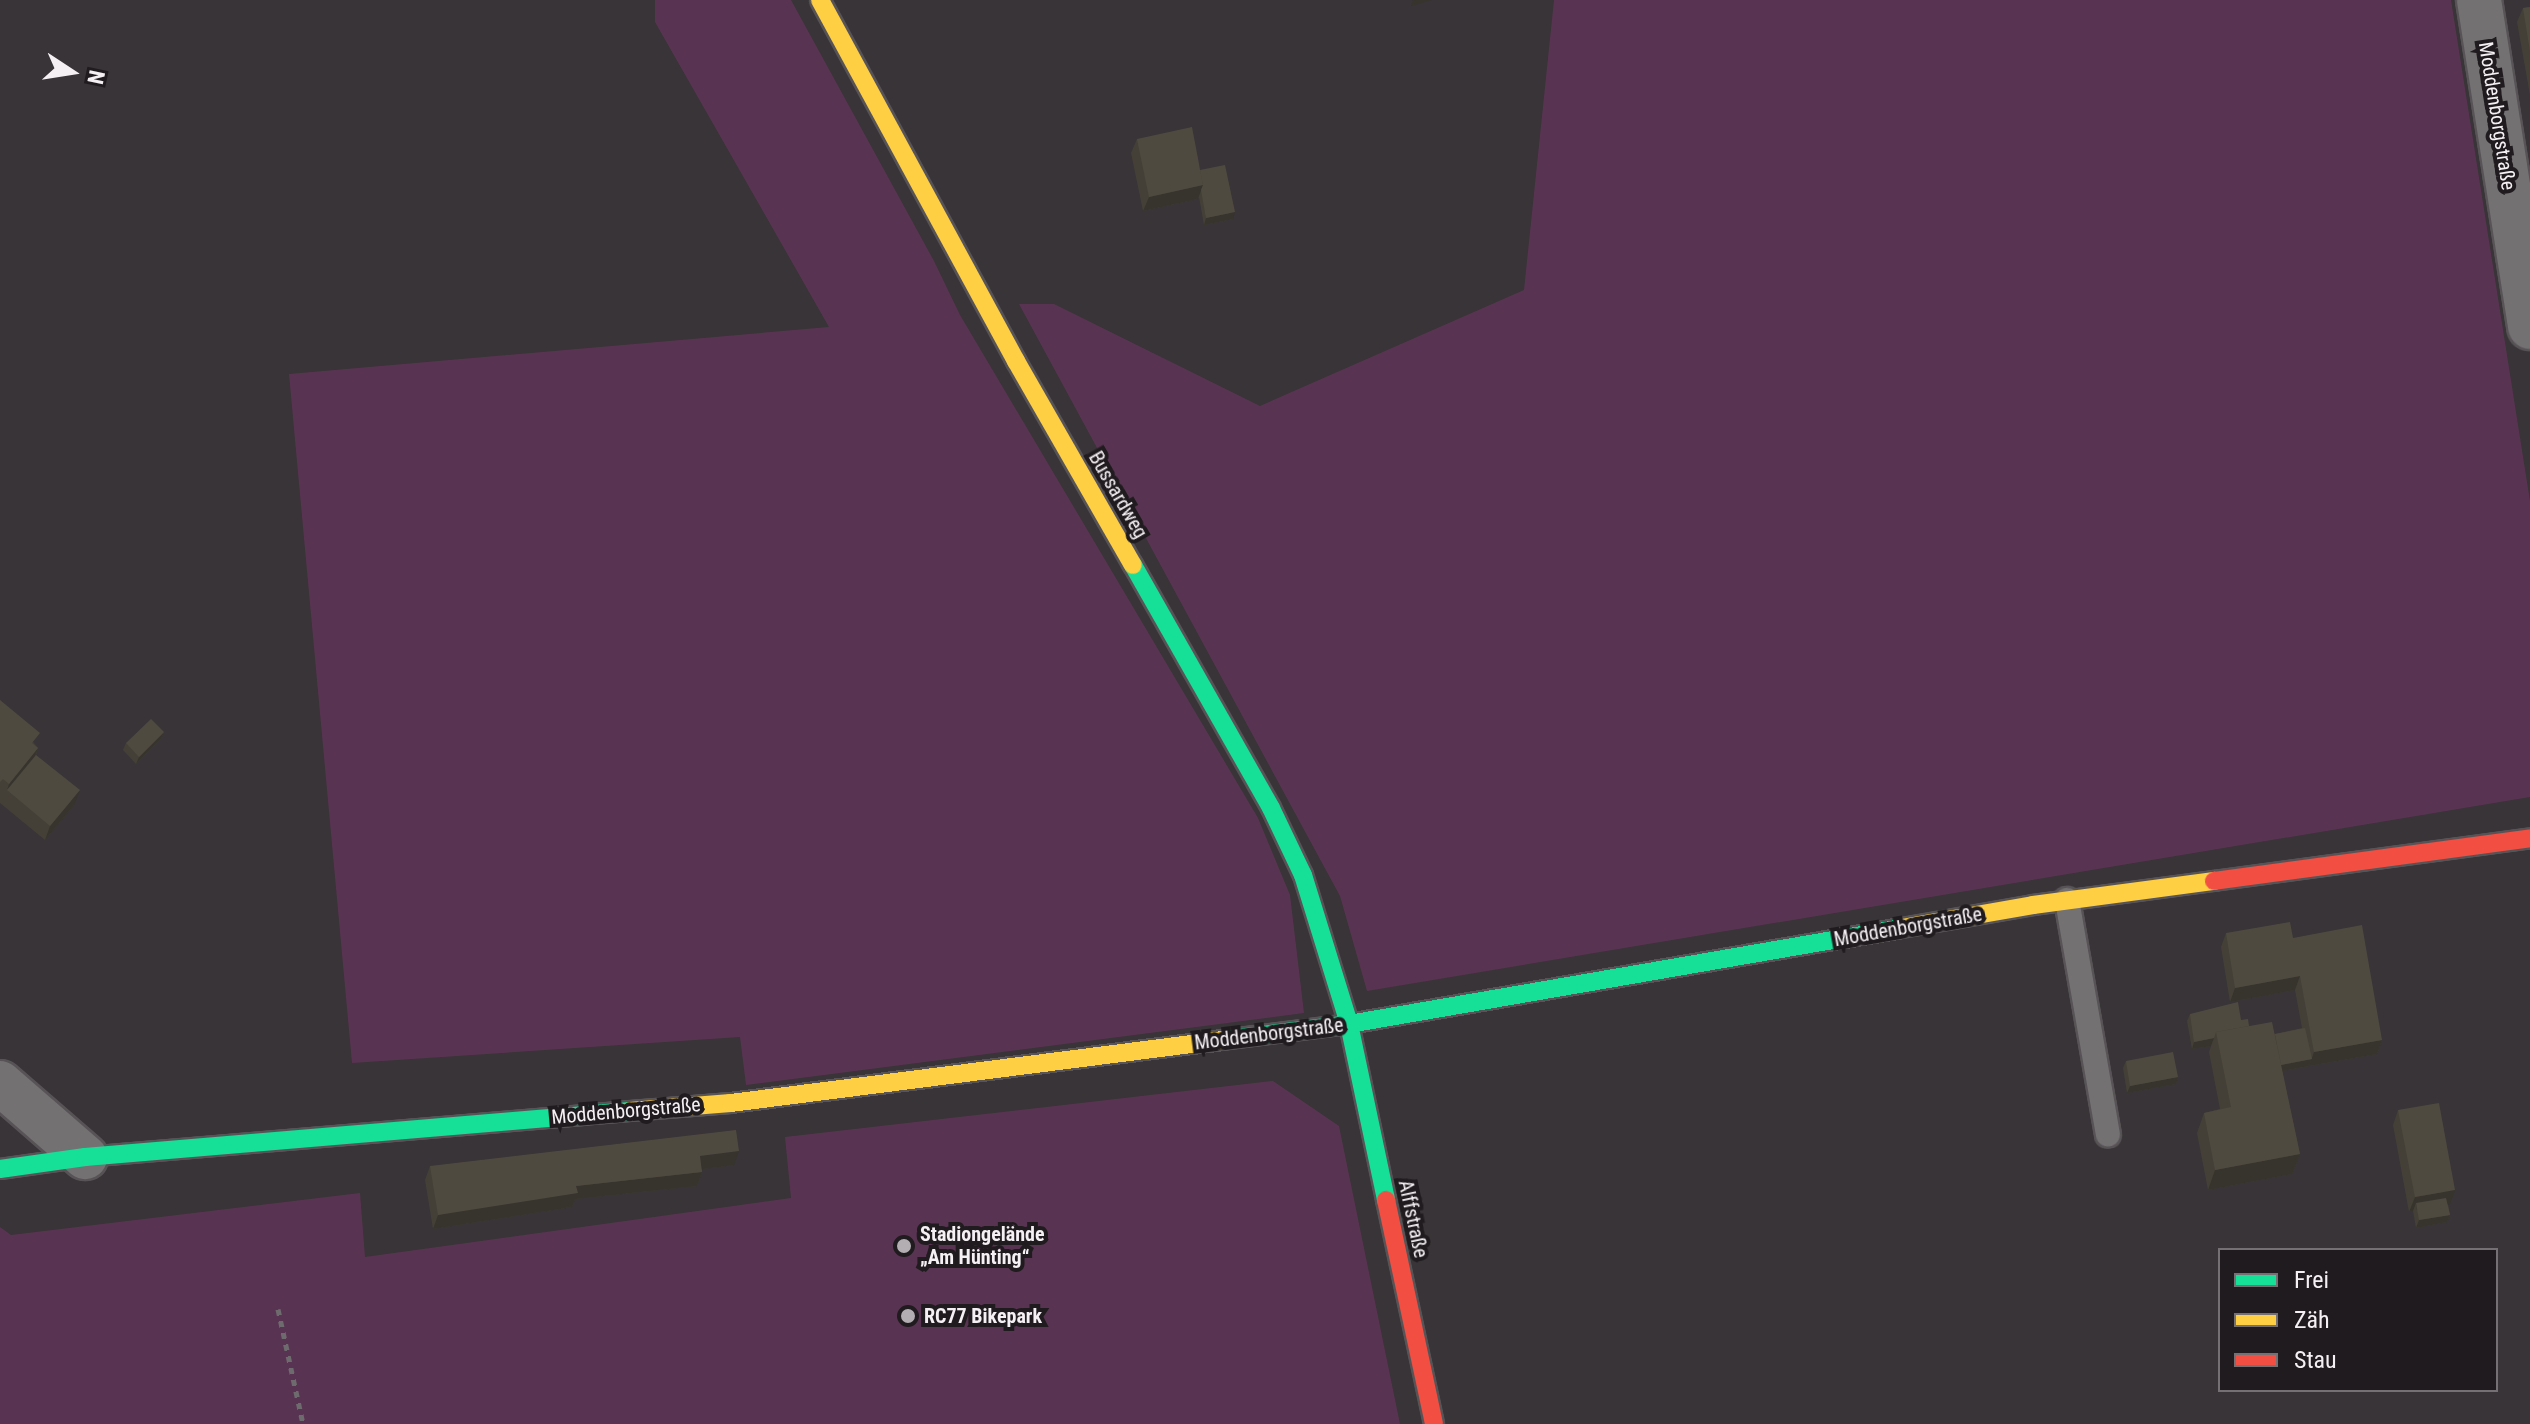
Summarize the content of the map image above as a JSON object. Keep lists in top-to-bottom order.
{
  "streets": {
    "street": ["Moddenborgstraße", "Bussardweg", "Alffstraße"]
  },
  "crossings": [
    ["Moddenborgstraße", "Bussardweg"],
    ["Moddenborgstraße", "Alffstraße"],
    ["Bussardweg", "Alffstraße"]
  ],
  "places": ["Stadiongelände „Am Hünting“", "RC77 Bikepark"],
  "legend": ["Frei", "Zäh", "Stau"],
  "north": "right"
}
